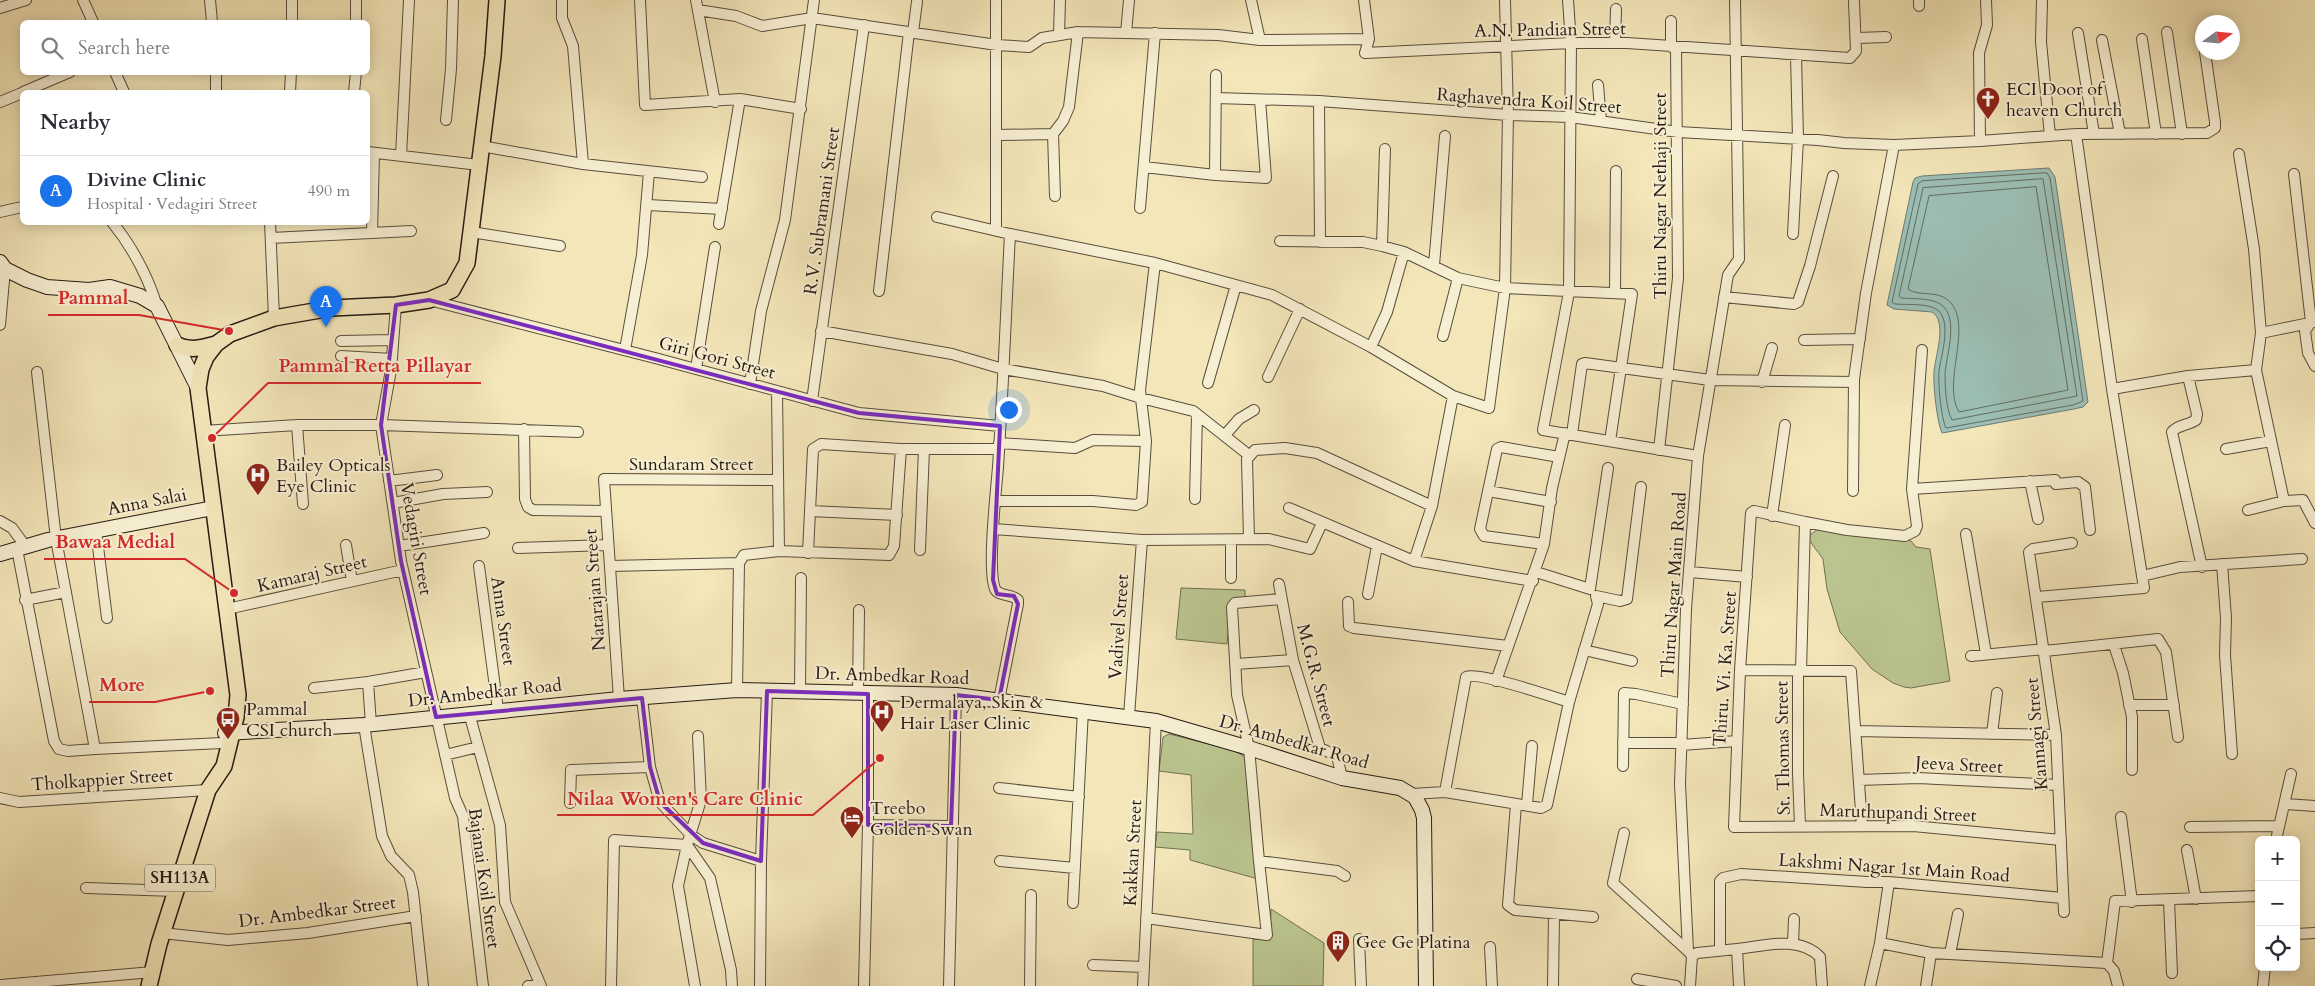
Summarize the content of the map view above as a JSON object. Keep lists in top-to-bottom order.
{
  "streets": {
    "main road": ["SH113A"],
    "street": [
      "A.N. Pandian Street",
      "Raghavendra Koil Street",
      "Thiru Nagar Nethaji Street",
      "R.V. Subramani Street",
      "Giri Gori Street",
      "Sundaram Street",
      "Anna Salai",
      "Vedagiri Street",
      "Kamaraj Street",
      "Thiru Nagar Main Road",
      "Natarajan Street",
      "Anna Street",
      "Vadivel Street",
      "Thiru. Vi. Ka. Street",
      "M.G.R. Street",
      "Dr. Ambedkar Road",
      "Kannagi Street",
      "St. Thomas Street",
      "Jeeva Street",
      "Tholkappier Street",
      "Maruthupandi Street",
      "Kakkan Street",
      "Lakshmi Nagar 1st Main Road",
      "Bajanai Koil Street",
      "Dr. Ambedkar Street"
    ]
  },
  "crossings": [
    ["A.N. Pandian Street", "Thiru Nagar Nethaji Street"],
    ["A.N. Pandian Street", "Thiru Nagar Main Road"],
    ["Raghavendra Koil Street", "Thiru Nagar Nethaji Street"],
    ["Raghavendra Koil Street", "Thiru Nagar Main Road"],
    ["R.V. Subramani Street", "Giri Gori Street"],
    ["Sundaram Street", "Natarajan Street"],
    ["Vedagiri Street", "Kamaraj Street"],
    ["Vedagiri Street", "Dr. Ambedkar Road"],
    ["Vedagiri Street", "Bajanai Koil Street"],
    ["Natarajan Street", "Dr. Ambedkar Road"],
    ["Anna Street", "Dr. Ambedkar Road"],
    ["Vadivel Street", "Dr. Ambedkar Road"],
    ["Thiru. Vi. Ka. Street", "Maruthupandi Street"],
    ["M.G.R. Street", "Dr. Ambedkar Road"],
    ["Dr. Ambedkar Road", "Kakkan Street"],
    ["Dr. Ambedkar Road", "SH113A"],
    ["Dr. Ambedkar Road", "Bajanai Koil Street"],
    ["Kannagi Street", "Jeeva Street"],
    ["Kannagi Street", "Maruthupandi Street"],
    ["Kannagi Street", "Lakshmi Nagar 1st Main Road"],
    ["St. Thomas Street", "Maruthupandi Street"],
    ["Tholkappier Street", "SH113A"],
    ["SH113A", "Dr. Ambedkar Street"]
  ],
  "places": {
    "church": ["ECI Door of heaven Church"],
    "other": [
      "Pammal",
      "Pammal Retta Pillayar",
      "Bawaa Medial",
      "More",
      "Nilaa Women's Care Clinic"
    ],
    "hospital": ["Bailey Opticals Eye Clinic", "Dermalaya, Skin & Hair Laser Clinic"],
    "bus stop": ["Pammal CSI church"],
    "hotel": ["Treebo Golden Swan"],
    "building": ["Gee Ge Platina"]
  },
  "north": "right",
  "page": {
    "search": "Search here",
    "heading": "Nearby",
    "list": [
      {
        "mark": "A",
        "name": "Divine Clinic",
        "note": "Hospital · Vedagiri Street",
        "value": "490 m"
      }
    ],
    "pins": "A",
    "map_buttons": ["+", "−"]
  }
}
